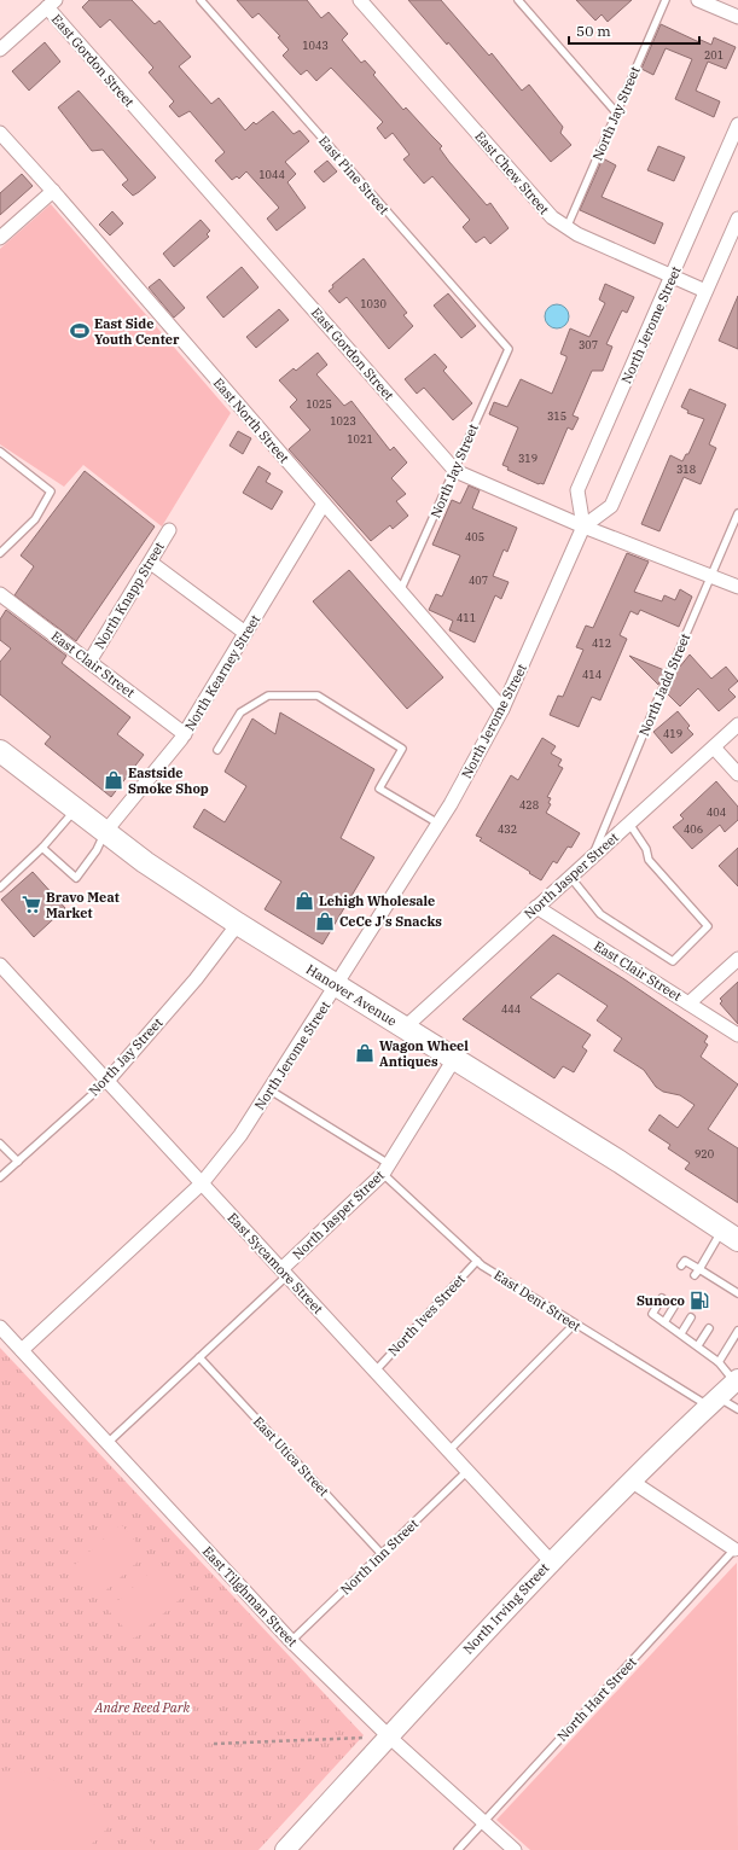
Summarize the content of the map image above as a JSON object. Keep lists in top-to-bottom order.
{
  "streets": {
    "main road": ["Hanover Avenue", "North Irving Street"],
    "street": [
      "East Gordon Street",
      "North Jay Street",
      "East Chew Street",
      "North Jerome Street",
      "East North Street",
      "North Knapp Street",
      "East Clair Street",
      "North Kearney Street",
      "North Jasper Street",
      "East Sycamore Street",
      "East Tilghman Street"
    ],
    "lane": [
      "East Pine Street",
      "North Jadd Street",
      "East Dent Street",
      "North Ives Street",
      "East Utica Street",
      "North Inn Street",
      "North Hart Street"
    ]
  },
  "crossings": [
    ["East Gordon Street", "North Jay Street"],
    ["East Gordon Street", "North Jerome Street"],
    ["East Gordon Street", "North Jadd Street"],
    ["North Jay Street", "East Chew Street"],
    ["North Jay Street", "East Pine Street"],
    ["North Jay Street", "East North Street"],
    ["North Jay Street", "Hanover Avenue"],
    ["North Jay Street", "East Sycamore Street"],
    ["East Chew Street", "North Jerome Street"],
    ["North Jerome Street", "East North Street"],
    ["North Jerome Street", "Hanover Avenue"],
    ["North Jerome Street", "East Sycamore Street"],
    ["North Jerome Street", "East Dent Street"],
    ["North Jerome Street", "East Tilghman Street"],
    ["East North Street", "North Kearney Street"],
    ["North Knapp Street", "East Clair Street"],
    ["East Clair Street", "North Kearney Street"],
    ["East Clair Street", "North Jasper Street"],
    ["North Kearney Street", "Hanover Avenue"],
    ["North Jadd Street", "North Jasper Street"],
    ["North Jasper Street", "Hanover Avenue"],
    ["North Jasper Street", "East Sycamore Street"],
    ["North Jasper Street", "East Dent Street"],
    ["North Jasper Street", "East Utica Street"],
    ["North Jasper Street", "East Tilghman Street"],
    ["East Sycamore Street", "North Ives Street"],
    ["East Sycamore Street", "North Inn Street"],
    ["East Sycamore Street", "North Irving Street"],
    ["East Dent Street", "North Ives Street"],
    ["East Dent Street", "North Irving Street"],
    ["East Utica Street", "North Inn Street"],
    ["North Inn Street", "East Tilghman Street"],
    ["East Tilghman Street", "North Irving Street"],
    ["East Tilghman Street", "North Hart Street"]
  ],
  "parks": ["Andre Reed Park"],
  "places": {
    "sports": ["East Side Youth Center"],
    "shop": [
      "Eastside Smoke Shop",
      "Lehigh Wholesale",
      "CeCe J's Snacks",
      "Wagon Wheel Antiques"
    ],
    "supermarket": ["Bravo Meat Market"],
    "fuel station": ["Sunoco"]
  },
  "house_numbers": [
    "1043",
    "201",
    "1044",
    "1030",
    "307",
    "1025",
    "315",
    "1023",
    "1021",
    "319",
    "318",
    "405",
    "407",
    "411",
    "412",
    "414",
    "419",
    "428",
    "404",
    "432",
    "406",
    "444",
    "920"
  ],
  "scale_bar": "50 m"
}
